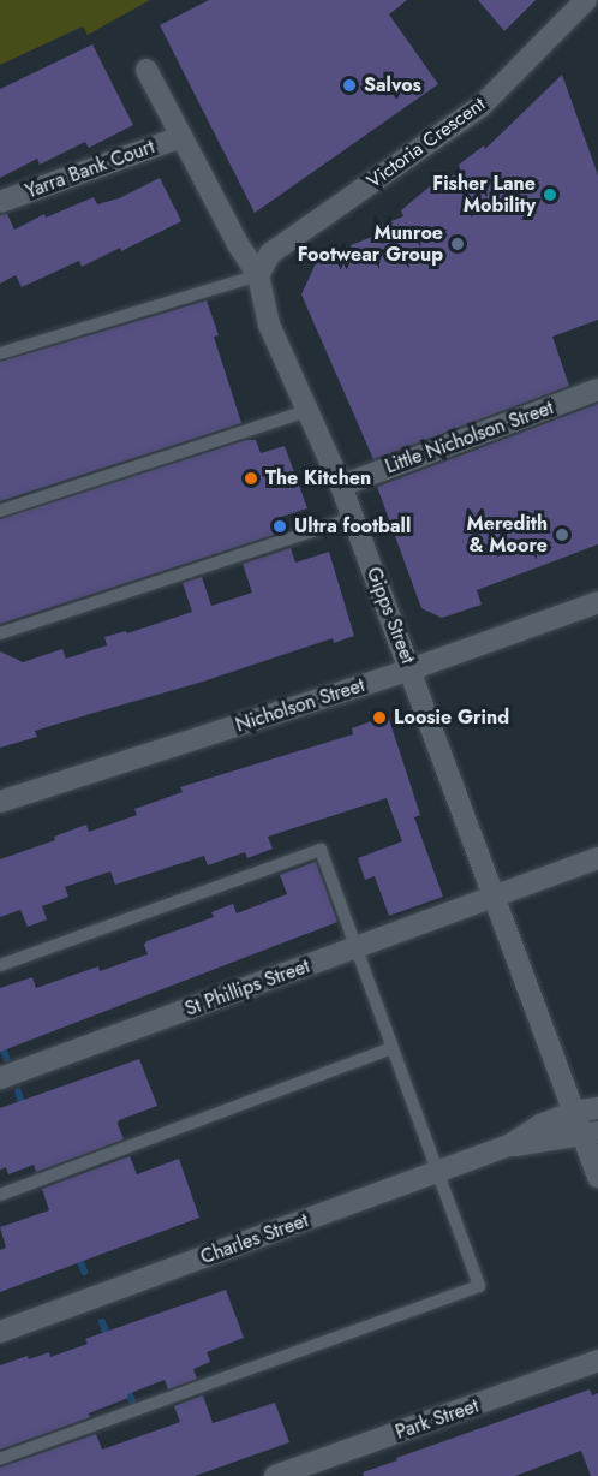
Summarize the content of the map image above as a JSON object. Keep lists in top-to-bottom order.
{
  "streets": {
    "street": [
      "Victoria Crescent",
      "Yarra Bank Court",
      "Little Nicholson Street",
      "Gipps Street",
      "Nicholson Street",
      "St Phillips Street",
      "Charles Street",
      "Park Street"
    ]
  },
  "crossings": [
    ["Victoria Crescent", "Gipps Street"],
    ["Yarra Bank Court", "Gipps Street"],
    ["Little Nicholson Street", "Gipps Street"],
    ["Gipps Street", "Nicholson Street"],
    ["Gipps Street", "St Phillips Street"],
    ["Gipps Street", "Charles Street"]
  ],
  "places": [
    "Salvos",
    "Fisher Lane Mobility",
    "Munroe Footwear Group",
    "The Kitchen",
    "Ultra football",
    "Meredith & Moore",
    "Loosie Grind"
  ]
}
